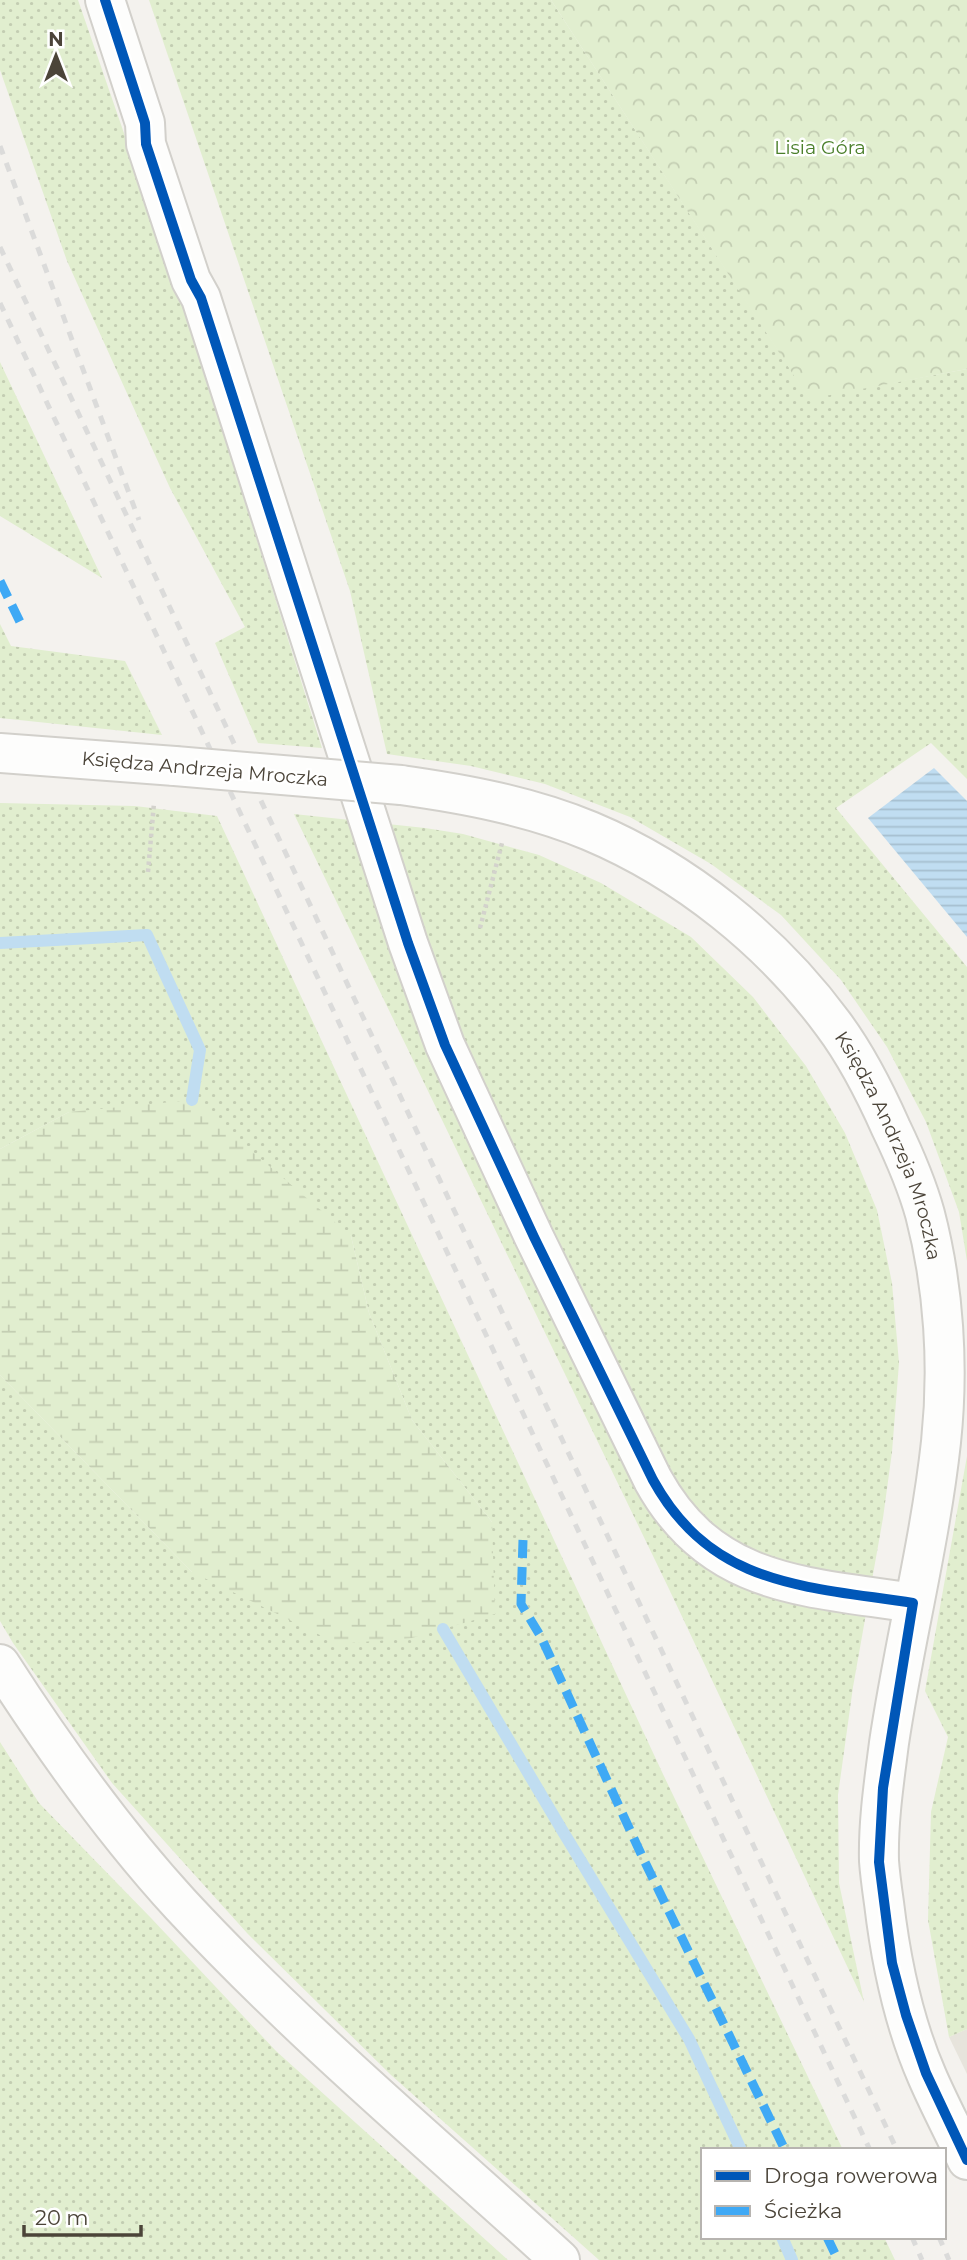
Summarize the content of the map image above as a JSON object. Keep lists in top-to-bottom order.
{
  "streets": {
    "street": ["Księdza Andrzeja Mroczka"]
  },
  "parks": ["Lisia Góra"],
  "legend": ["Droga rowerowa", "Ścieżka"],
  "scale_bar": "20 m",
  "north": "top"
}
